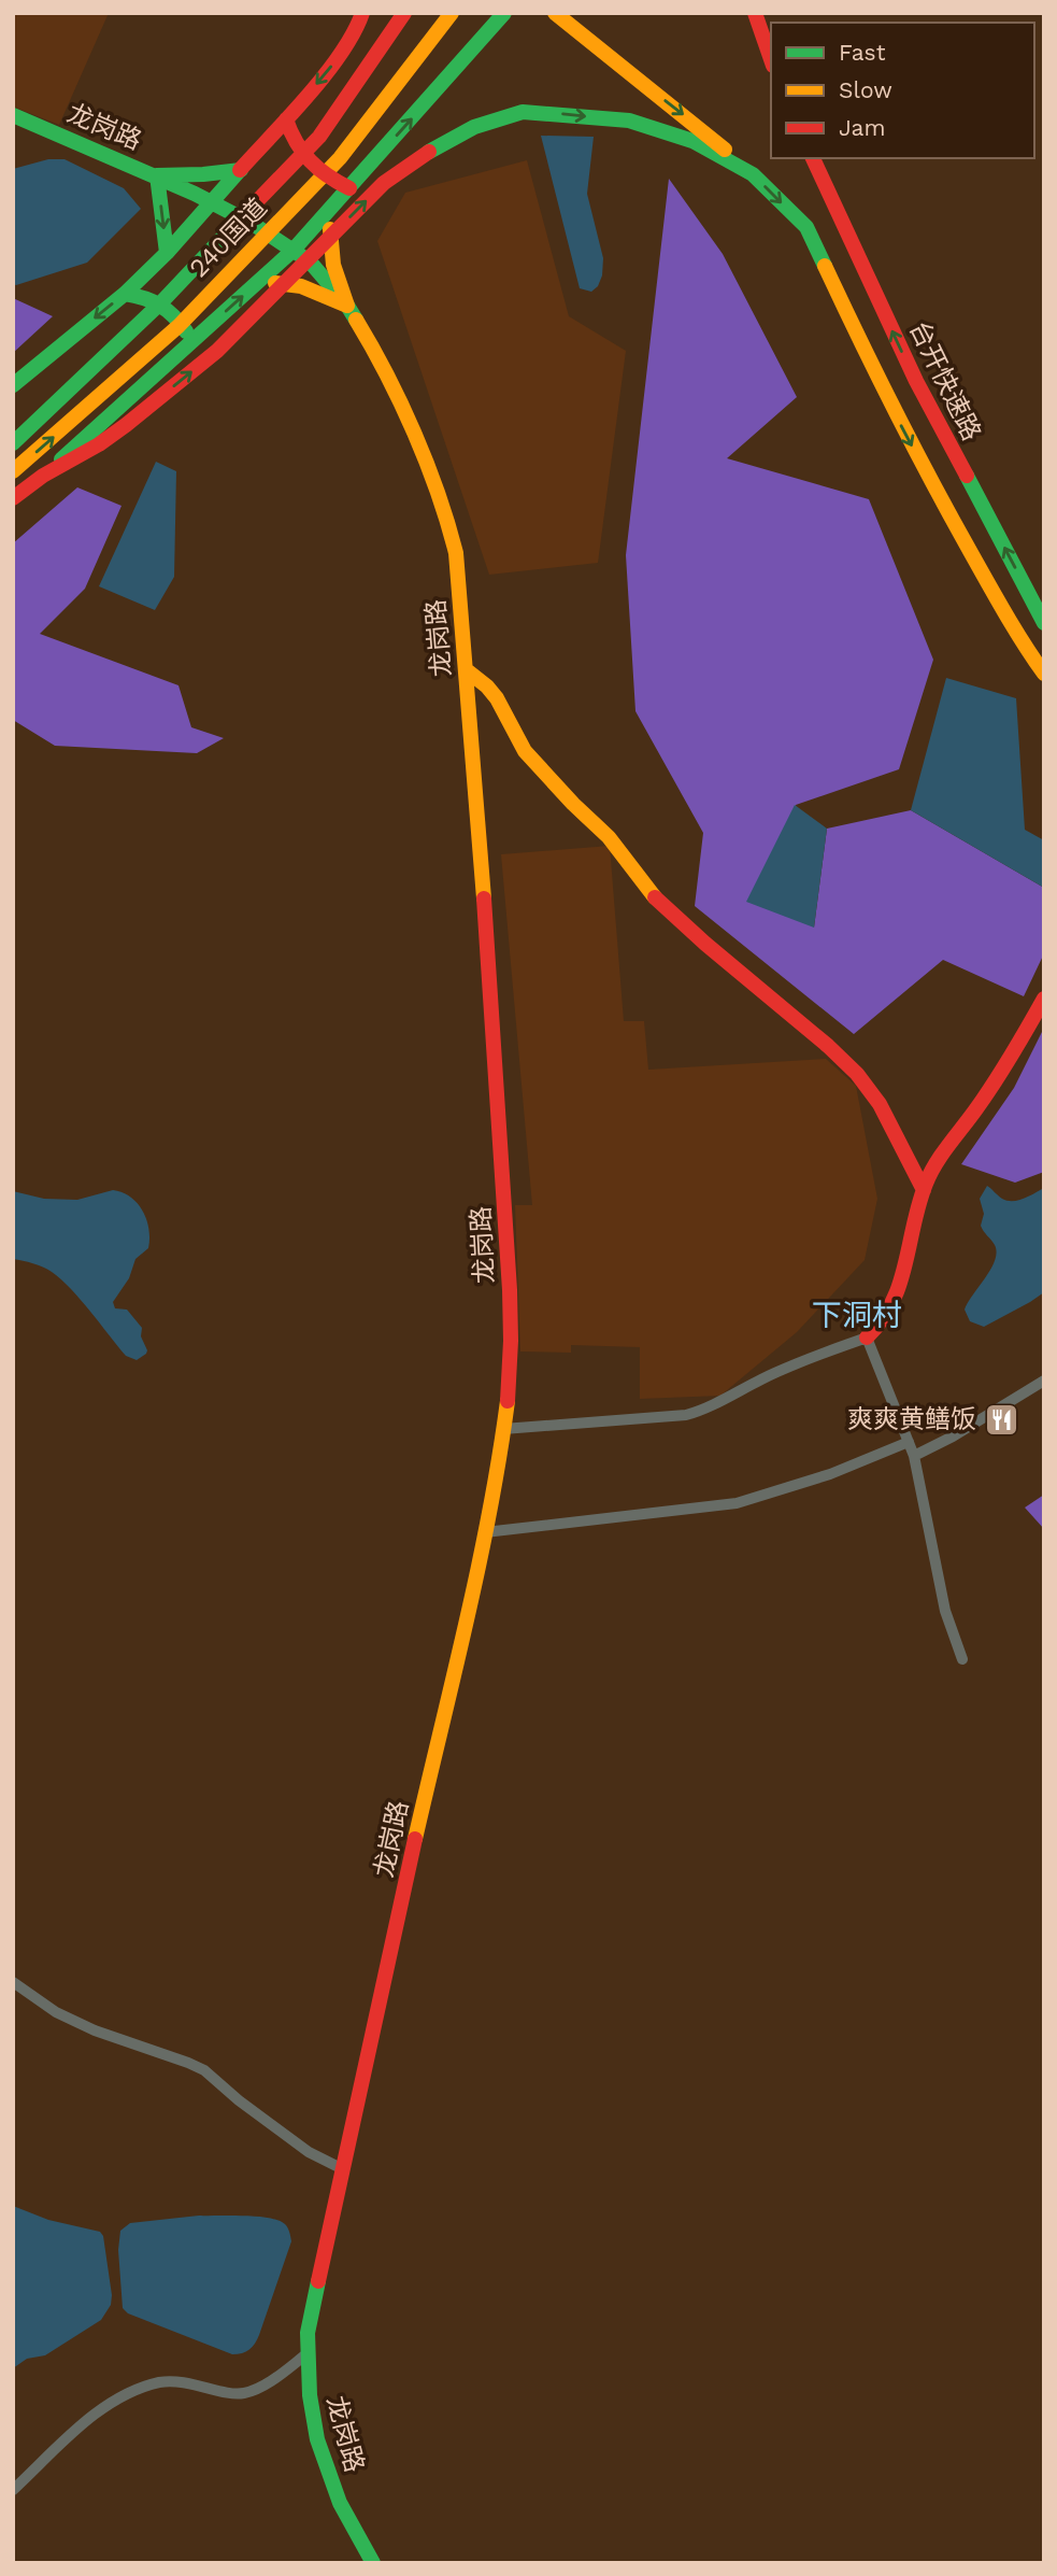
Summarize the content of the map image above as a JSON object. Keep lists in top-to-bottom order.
{
  "streets": {
    "main road": ["龙岗路", "240国道", "台开快速路"]
  },
  "districts": ["下洞村"],
  "places": {
    "restaurant": ["爽爽黄鳝饭"]
  },
  "legend": ["Fast", "Slow", "Jam"]
}
